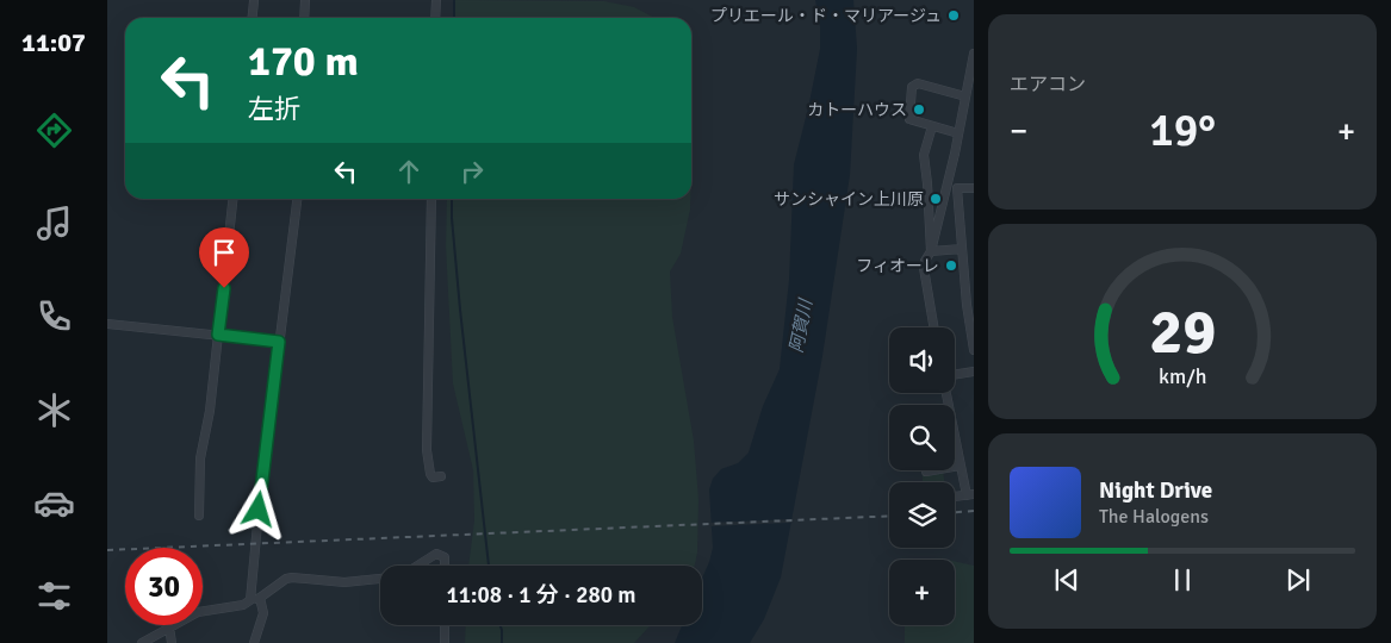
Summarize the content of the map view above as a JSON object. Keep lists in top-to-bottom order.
{
  "water": ["阿賀川"],
  "places": [
    "プリエール・ド・マリアージュ",
    "カトーハウス",
    "サンシャイン上川原",
    "フィオーレ"
  ],
  "page": {
    "tabs": "11:07",
    "tile": "エアコン",
    "turn": ["170 m", "左折"],
    "heat": ["−", "19°", "+"],
    "map_buttons": "+",
    "song": ["Night Drive", "The Halogens"],
    "limit": "30",
    "trip": "11:08 · 1 分 · 280 m",
    "gauge": ["29", "km/h"]
  }
}
